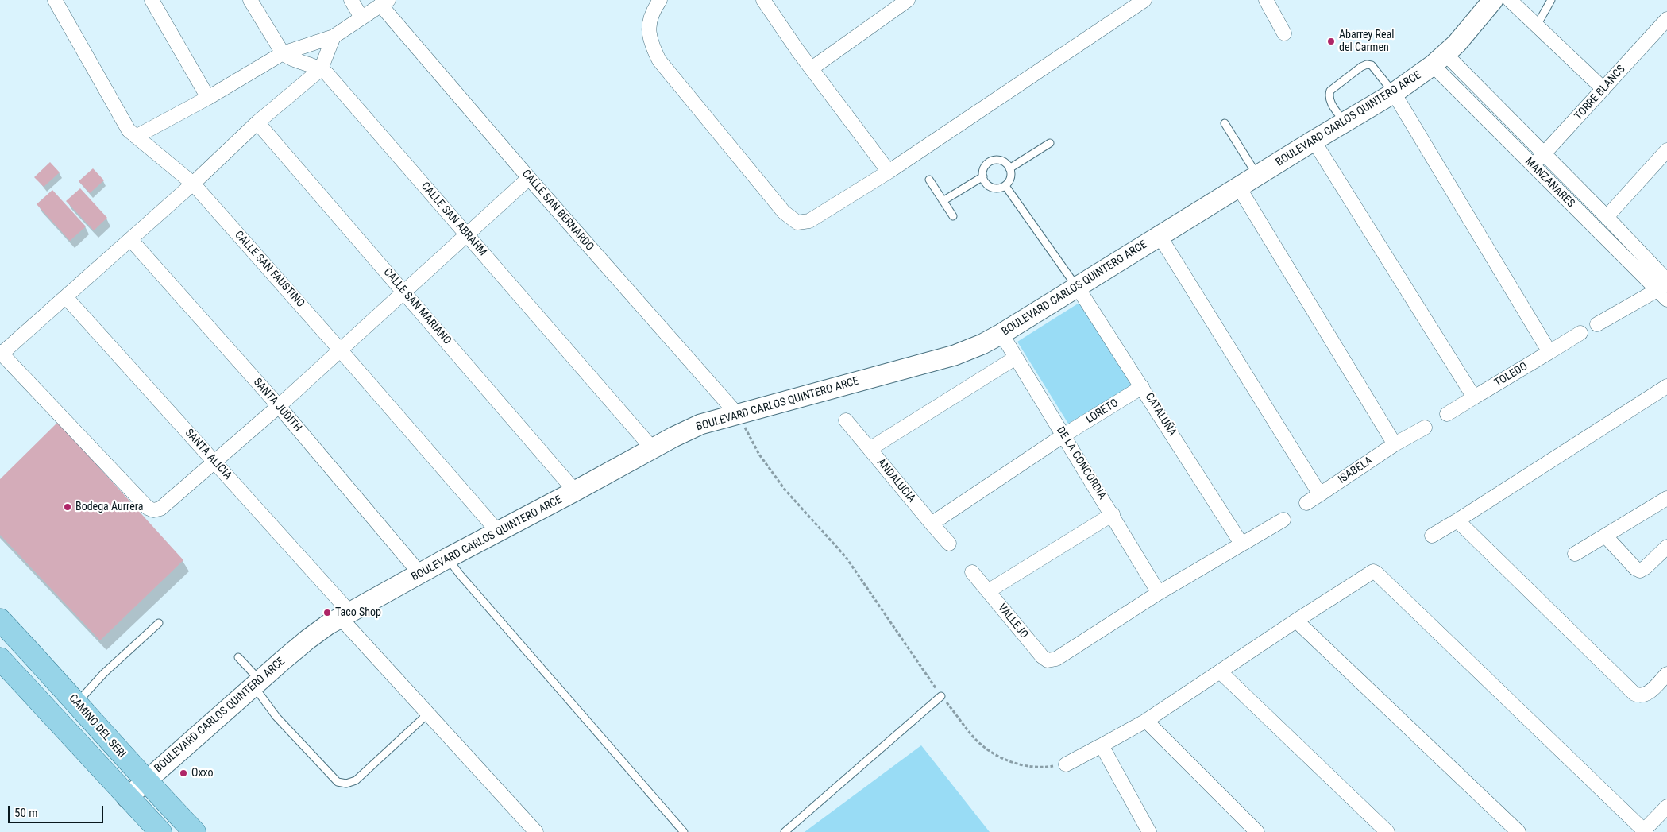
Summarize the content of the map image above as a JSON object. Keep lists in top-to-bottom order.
{
  "streets": {
    "main road": ["CAMINO DEL SERI"],
    "street": [
      "TORRE BLANCS",
      "BOULEVARD CARLOS QUINTERO ARCE",
      "MANZANARES",
      "CALLE SAN BERNARDO",
      "CALLE SAN ABRAHM",
      "CALLE SAN FAUSTINO",
      "CALLE SAN MARIANO",
      "TOLEDO",
      "SANTA JUDITH",
      "LORETO",
      "CATALUÑA",
      "SANTA ALICIA",
      "DE LA CONCORDIA",
      "ISABELA",
      "ANDALUCIA",
      "VALLEJO"
    ]
  },
  "crossings": [
    ["TORRE BLANCS", "MANZANARES"],
    ["BOULEVARD CARLOS QUINTERO ARCE", "MANZANARES"],
    ["BOULEVARD CARLOS QUINTERO ARCE", "CALLE SAN BERNARDO"],
    ["BOULEVARD CARLOS QUINTERO ARCE", "CALLE SAN ABRAHM"],
    ["BOULEVARD CARLOS QUINTERO ARCE", "CALLE SAN FAUSTINO"],
    ["BOULEVARD CARLOS QUINTERO ARCE", "CALLE SAN MARIANO"],
    ["BOULEVARD CARLOS QUINTERO ARCE", "SANTA JUDITH"],
    ["BOULEVARD CARLOS QUINTERO ARCE", "CATALUÑA"],
    ["BOULEVARD CARLOS QUINTERO ARCE", "SANTA ALICIA"],
    ["BOULEVARD CARLOS QUINTERO ARCE", "DE LA CONCORDIA"],
    ["BOULEVARD CARLOS QUINTERO ARCE", "CAMINO DEL SERI"],
    ["LORETO", "CATALUÑA"],
    ["LORETO", "DE LA CONCORDIA"],
    ["DE LA CONCORDIA", "ANDALUCIA"],
    ["DE LA CONCORDIA", "VALLEJO"]
  ],
  "places": [
    "Abarrey Real del Carmen",
    "Bodega Aurrera",
    "Taco Shop",
    "Oxxo"
  ],
  "scale_bar": "50 m"
}
